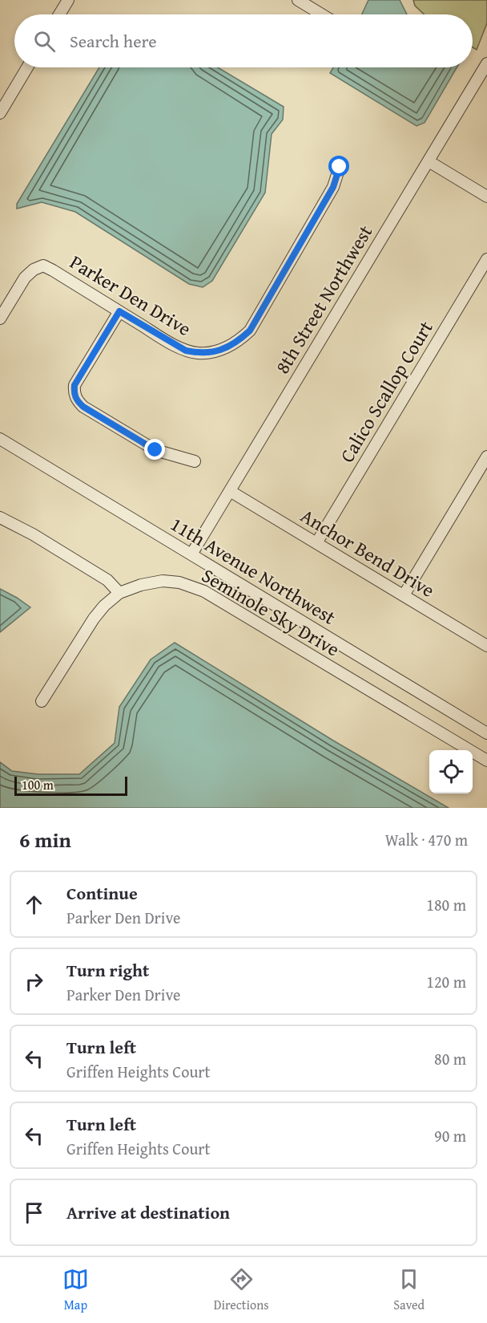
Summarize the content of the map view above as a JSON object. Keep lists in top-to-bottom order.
{
  "streets": {
    "street": [
      "Parker Den Drive",
      "8th Street Northwest",
      "Calico Scallop Court",
      "Anchor Bend Drive",
      "11th Avenue Northwest",
      "Seminole Sky Drive"
    ]
  },
  "crossings": [
    ["8th Street Northwest", "Anchor Bend Drive"],
    ["8th Street Northwest", "11th Avenue Northwest"],
    ["Calico Scallop Court", "Anchor Bend Drive"]
  ],
  "scale_bar": "100 m",
  "page": {
    "search": "Search here",
    "scale": "100 m",
    "heading": ["6 min", "Walk · 470 m"],
    "list": [
      ["Continue", "Parker Den Drive", "180 m"],
      ["Turn right", "Parker Den Drive", "120 m"],
      ["Turn left", "Griffen Heights Court", "80 m"],
      ["Turn left", "Griffen Heights Court", "90 m"],
      "Arrive at destination"
    ],
    "nav": ["Map", "Directions", "Saved"]
  }
}
